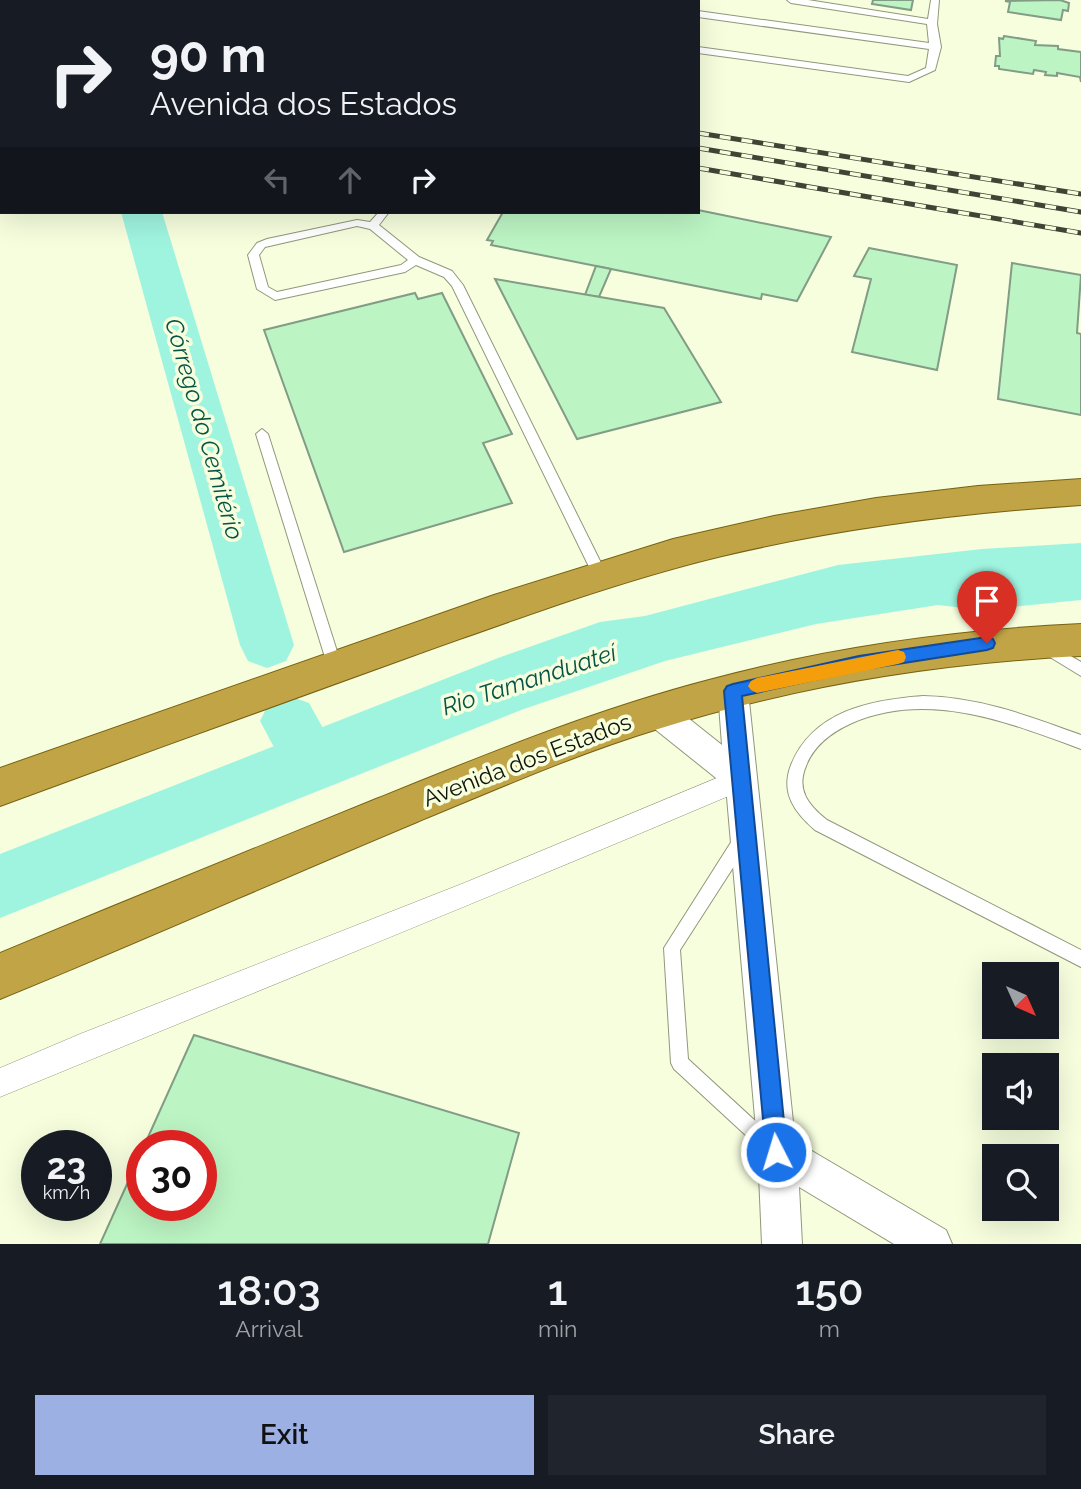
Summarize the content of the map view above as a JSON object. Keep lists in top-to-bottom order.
{
  "streets": {
    "highway": ["Avenida dos Estados"]
  },
  "water": ["Córrego do Cemitério", "Rio Tamanduateí"],
  "north": "bottom right",
  "page": {
    "turn": ["90 m", "Avenida dos Estados"],
    "speed": "23 km/h",
    "limit": "30",
    "eta": [
      "18:03",
      "Arrival",
      "1",
      "min",
      "150",
      "m"
    ],
    "buttons": ["Exit", "Share"]
  }
}
